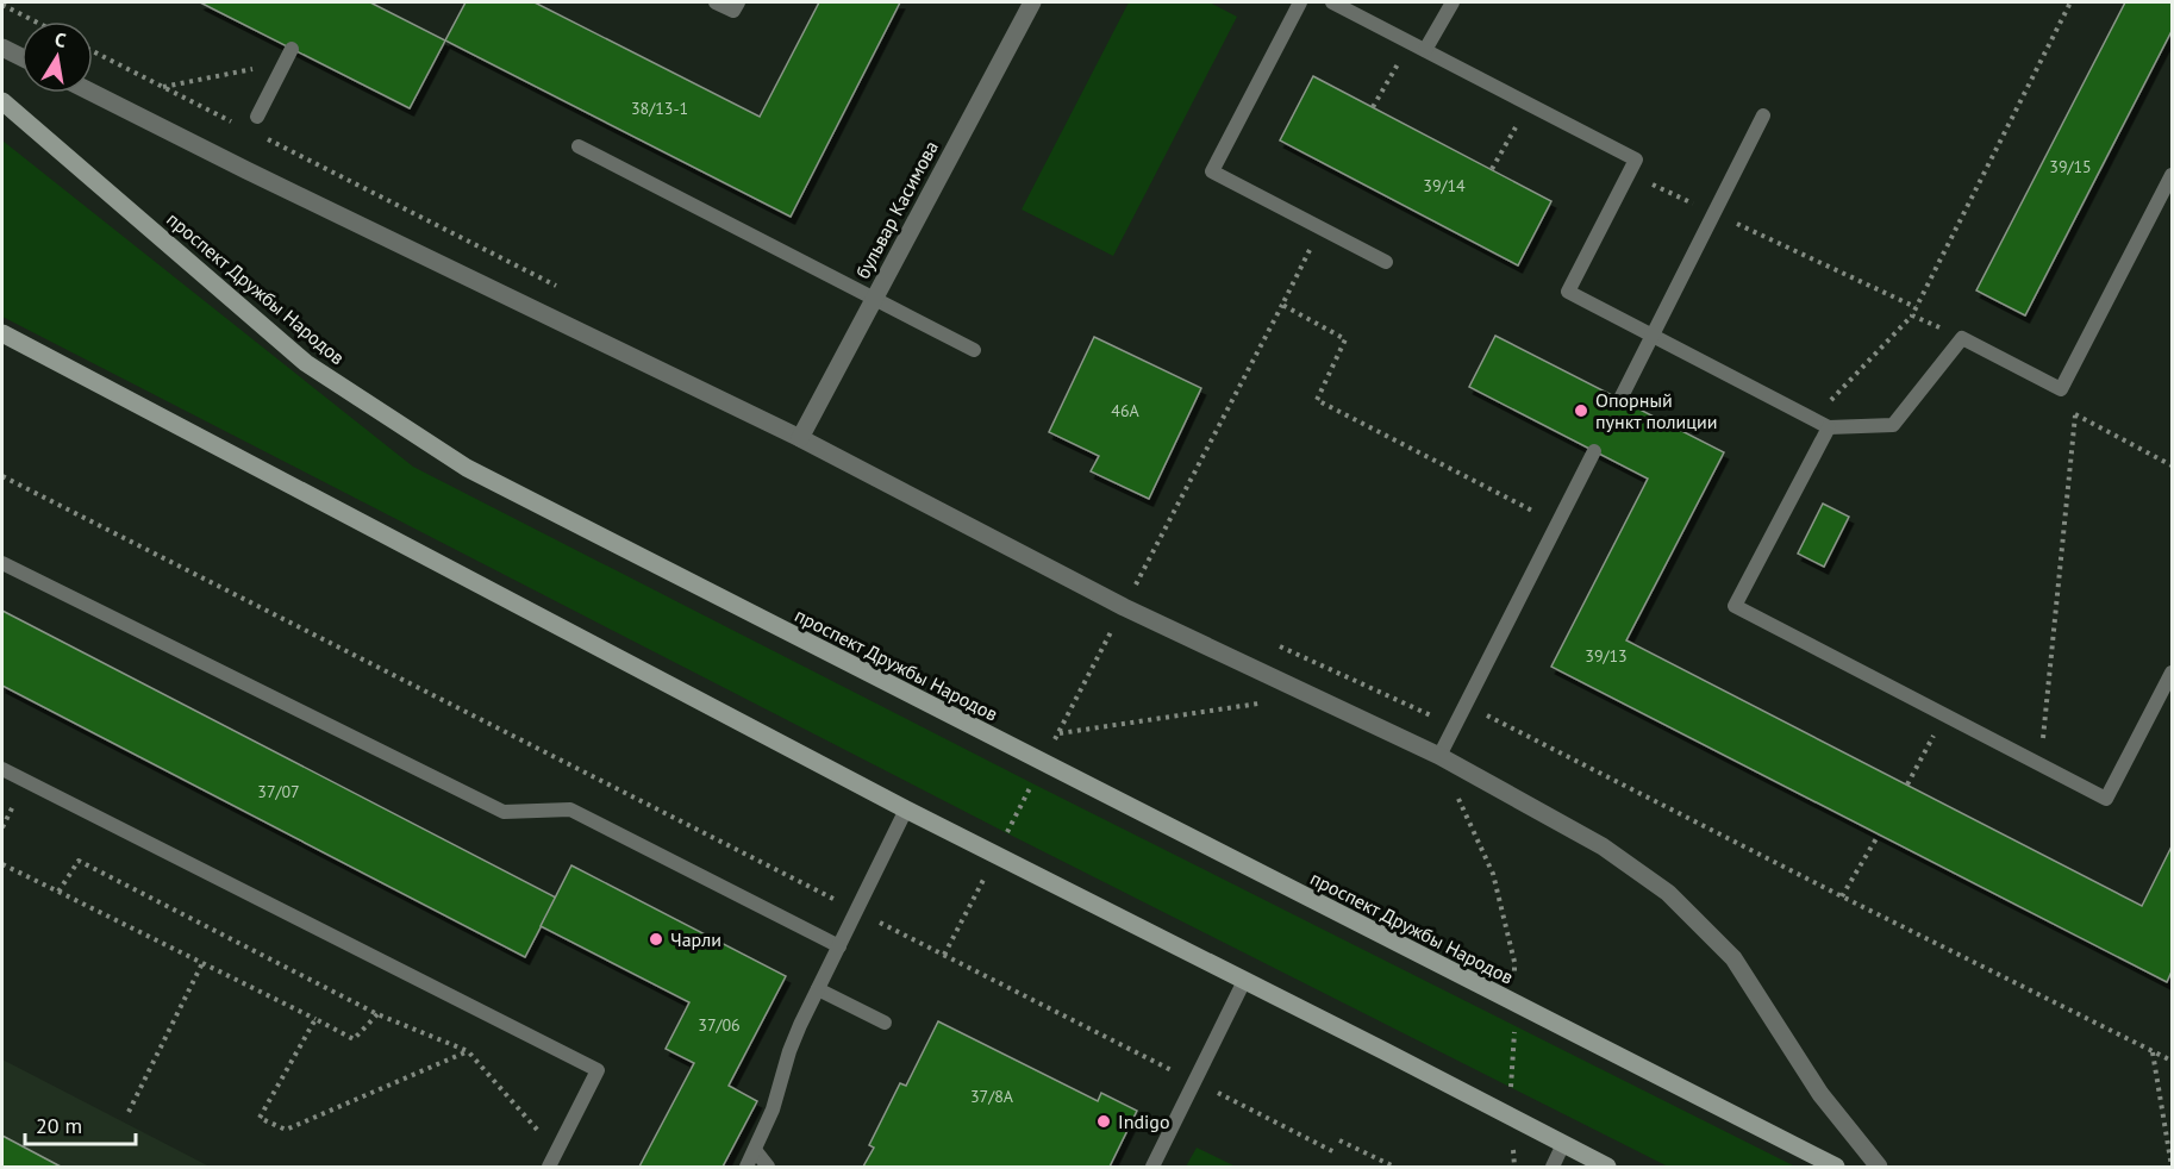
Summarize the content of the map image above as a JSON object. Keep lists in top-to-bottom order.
{
  "streets": {
    "street": ["бульвар Касимова", "проспект Дружбы Народов"]
  },
  "places": ["Опорный пункт полиции", "Чарли", "Indigo"],
  "house_numbers": [
    "38/13-1",
    "39/15",
    "39/14",
    "46А",
    "39/13",
    "37/07",
    "37/06",
    "37/8А"
  ],
  "scale_bar": "20 m",
  "north": "top"
}
